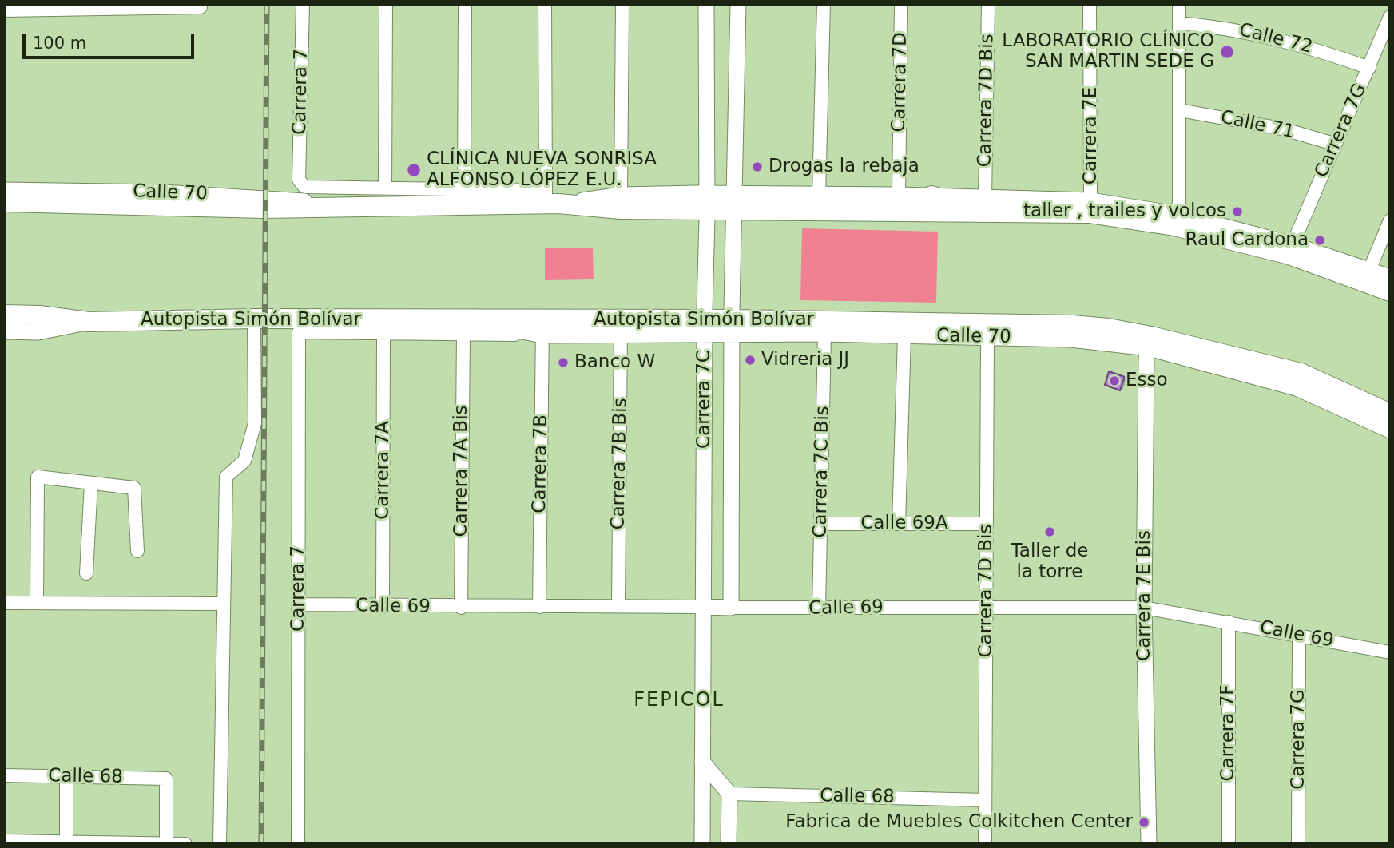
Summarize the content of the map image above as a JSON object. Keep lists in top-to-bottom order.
{
  "streets": {
    "highway": ["Autopista Simón Bolívar"],
    "street": [
      "Calle 72",
      "Carrera 7D",
      "Carrera 7",
      "Carrera 7D Bis",
      "Calle 71",
      "Carrera 7G",
      "Carrera 7E",
      "Calle 70",
      "Carrera 7C",
      "Carrera 7B",
      "Carrera 7B Bis",
      "Carrera 7A",
      "Carrera 7A Bis",
      "Carrera 7C Bis",
      "Calle 69A",
      "Carrera 7E Bis",
      "Calle 69",
      "Carrera 7F",
      "Calle 68"
    ]
  },
  "crossings": [
    ["Calle 72", "Carrera 7G"],
    ["Carrera 7", "Carrera 7A"],
    ["Carrera 7", "Calle 69"],
    ["Carrera 7D Bis", "Calle 70"],
    ["Carrera 7D Bis", "Calle 69A"],
    ["Carrera 7D Bis", "Calle 69"],
    ["Carrera 7D Bis", "Calle 68"],
    ["Calle 71", "Carrera 7G"],
    ["Carrera 7G", "Calle 69"],
    ["Calle 70", "Autopista Simón Bolívar"],
    ["Calle 70", "Carrera 7C"],
    ["Calle 70", "Carrera 7C Bis"],
    ["Calle 70", "Carrera 7E Bis"],
    ["Autopista Simón Bolívar", "Carrera 7C"],
    ["Autopista Simón Bolívar", "Carrera 7B"],
    ["Autopista Simón Bolívar", "Carrera 7B Bis"],
    ["Autopista Simón Bolívar", "Carrera 7A Bis"],
    ["Carrera 7C", "Calle 69"],
    ["Carrera 7B", "Calle 69"],
    ["Carrera 7B Bis", "Calle 69"],
    ["Carrera 7A", "Calle 69"],
    ["Carrera 7A Bis", "Calle 69"],
    ["Carrera 7C Bis", "Calle 69A"],
    ["Carrera 7C Bis", "Calle 69"],
    ["Carrera 7E Bis", "Calle 69"],
    ["Calle 69", "Carrera 7F"]
  ],
  "districts": ["FEPICOL"],
  "places": [
    "LABORATORIO CLÍNICO SAN MARTIN SEDE G",
    "Drogas la rebaja",
    "CLÍNICA NUEVA SONRISA ALFONSO LÓPEZ E.U.",
    "taller , trailes y volcos",
    "Raul Cardona",
    "Vidreria JJ",
    "Banco W",
    "Esso",
    "Taller de la torre",
    "Fabrica de Muebles Colkitchen Center"
  ],
  "scale_bar": "100 m"
}
